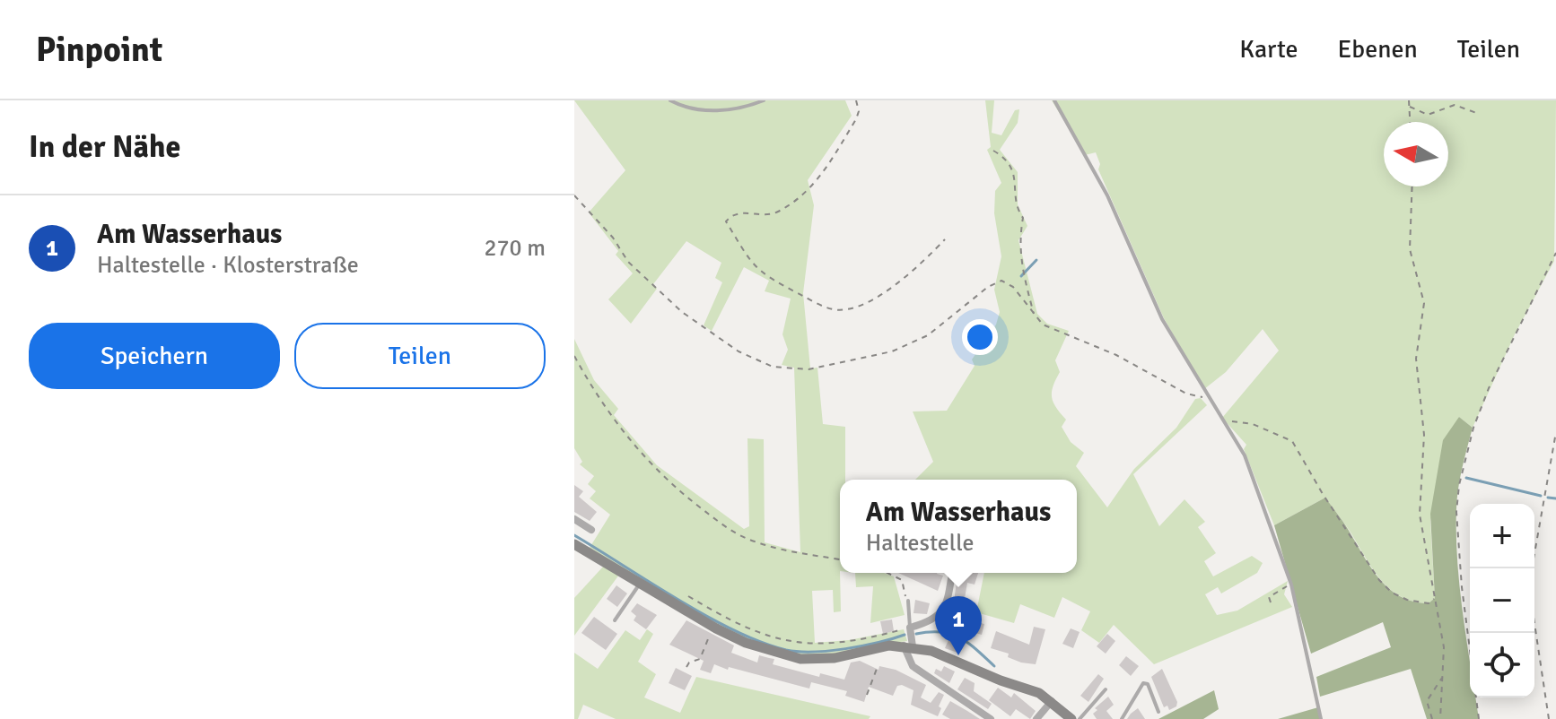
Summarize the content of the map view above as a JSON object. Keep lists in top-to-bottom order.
{
  "north": "left",
  "page": {
    "header": "Pinpoint",
    "nav": ["Karte", "Ebenen", "Teilen"],
    "heading": "In der Nähe",
    "list": [
      {
        "mark": "1",
        "name": "Am Wasserhaus",
        "note": "Haltestelle · Klosterstraße",
        "value": "270 m"
      }
    ],
    "buttons": ["Speichern", "Teilen"],
    "popup": ["Am Wasserhaus", "Haltestelle"],
    "map_buttons": ["+", "−"],
    "pins": "1"
  }
}
